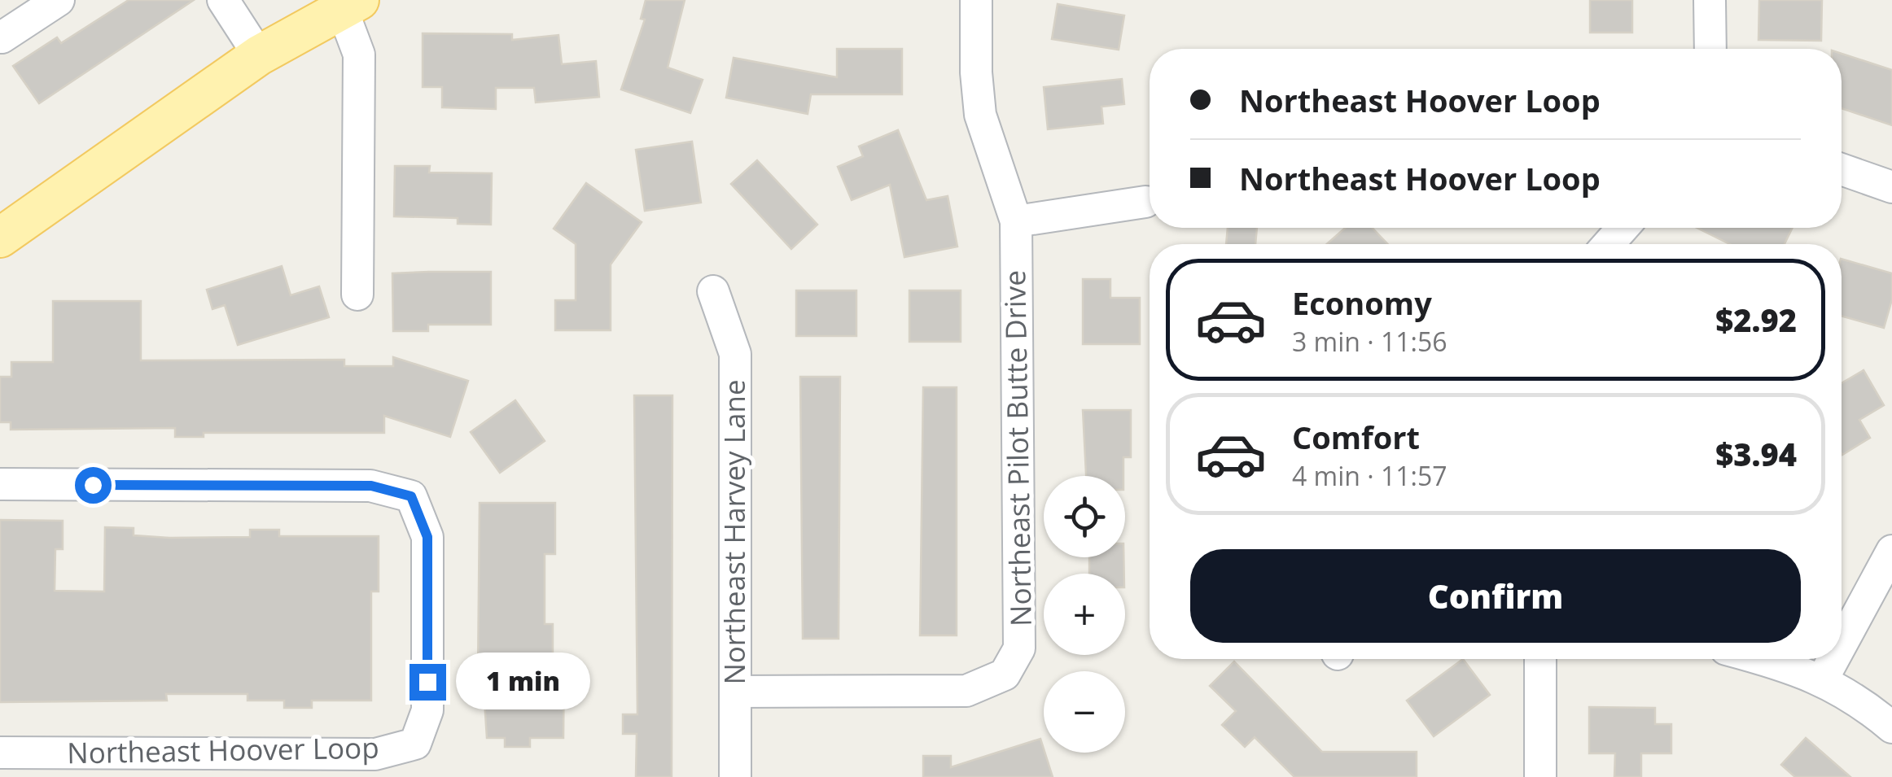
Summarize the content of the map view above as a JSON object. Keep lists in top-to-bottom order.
{
  "streets": {
    "street": ["Northeast Pilot Butte Drive", "Northeast Harvey Lane", "Northeast Hoover Loop"]
  },
  "crossings": [
    ["Northeast Pilot Butte Drive", "Northeast Harvey Lane"]
  ],
  "page": {
    "banner": ["Northeast Hoover Loop", "Northeast Hoover Loop"],
    "list": [
      {
        "name": "Economy",
        "note": "3 min · 11:56",
        "value": "$2.92"
      },
      {
        "name": "Comfort",
        "note": "4 min · 11:57",
        "value": "$3.94"
      }
    ],
    "map_buttons": ["+", "−"],
    "buttons": "Confirm",
    "bubble": "1 min"
  }
}
